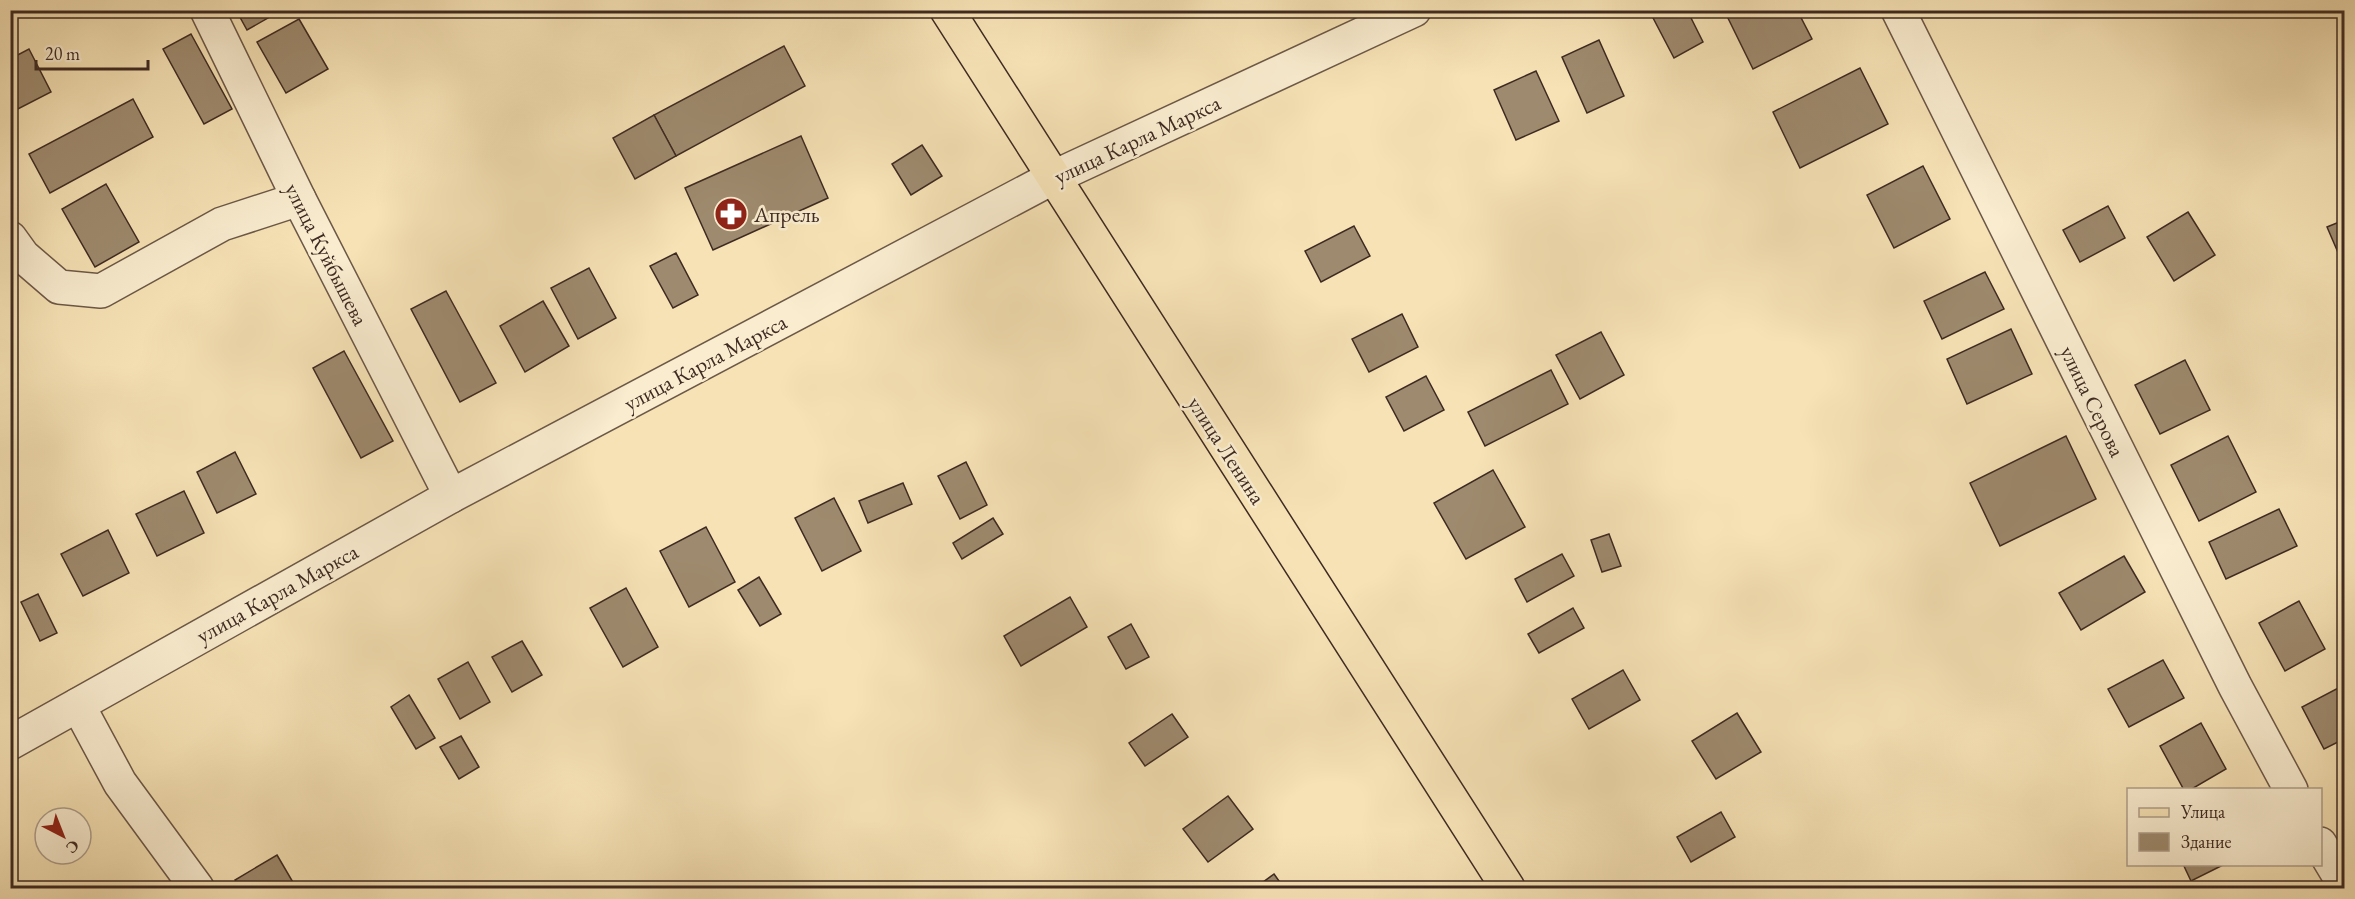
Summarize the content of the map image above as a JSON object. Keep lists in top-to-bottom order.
{
  "streets": {
    "main road": ["улица Ленина"],
    "street": ["улица Карла Маркса", "улица Куйбышева", "улица Серова"]
  },
  "crossings": [
    ["улица Карла Маркса", "улица Куйбышева"],
    ["улица Карла Маркса", "улица Ленина"]
  ],
  "places": {
    "pharmacy": ["Апрель"]
  },
  "legend": ["Улица", "Здание"],
  "scale_bar": "20 m",
  "north": "bottom right"
}
